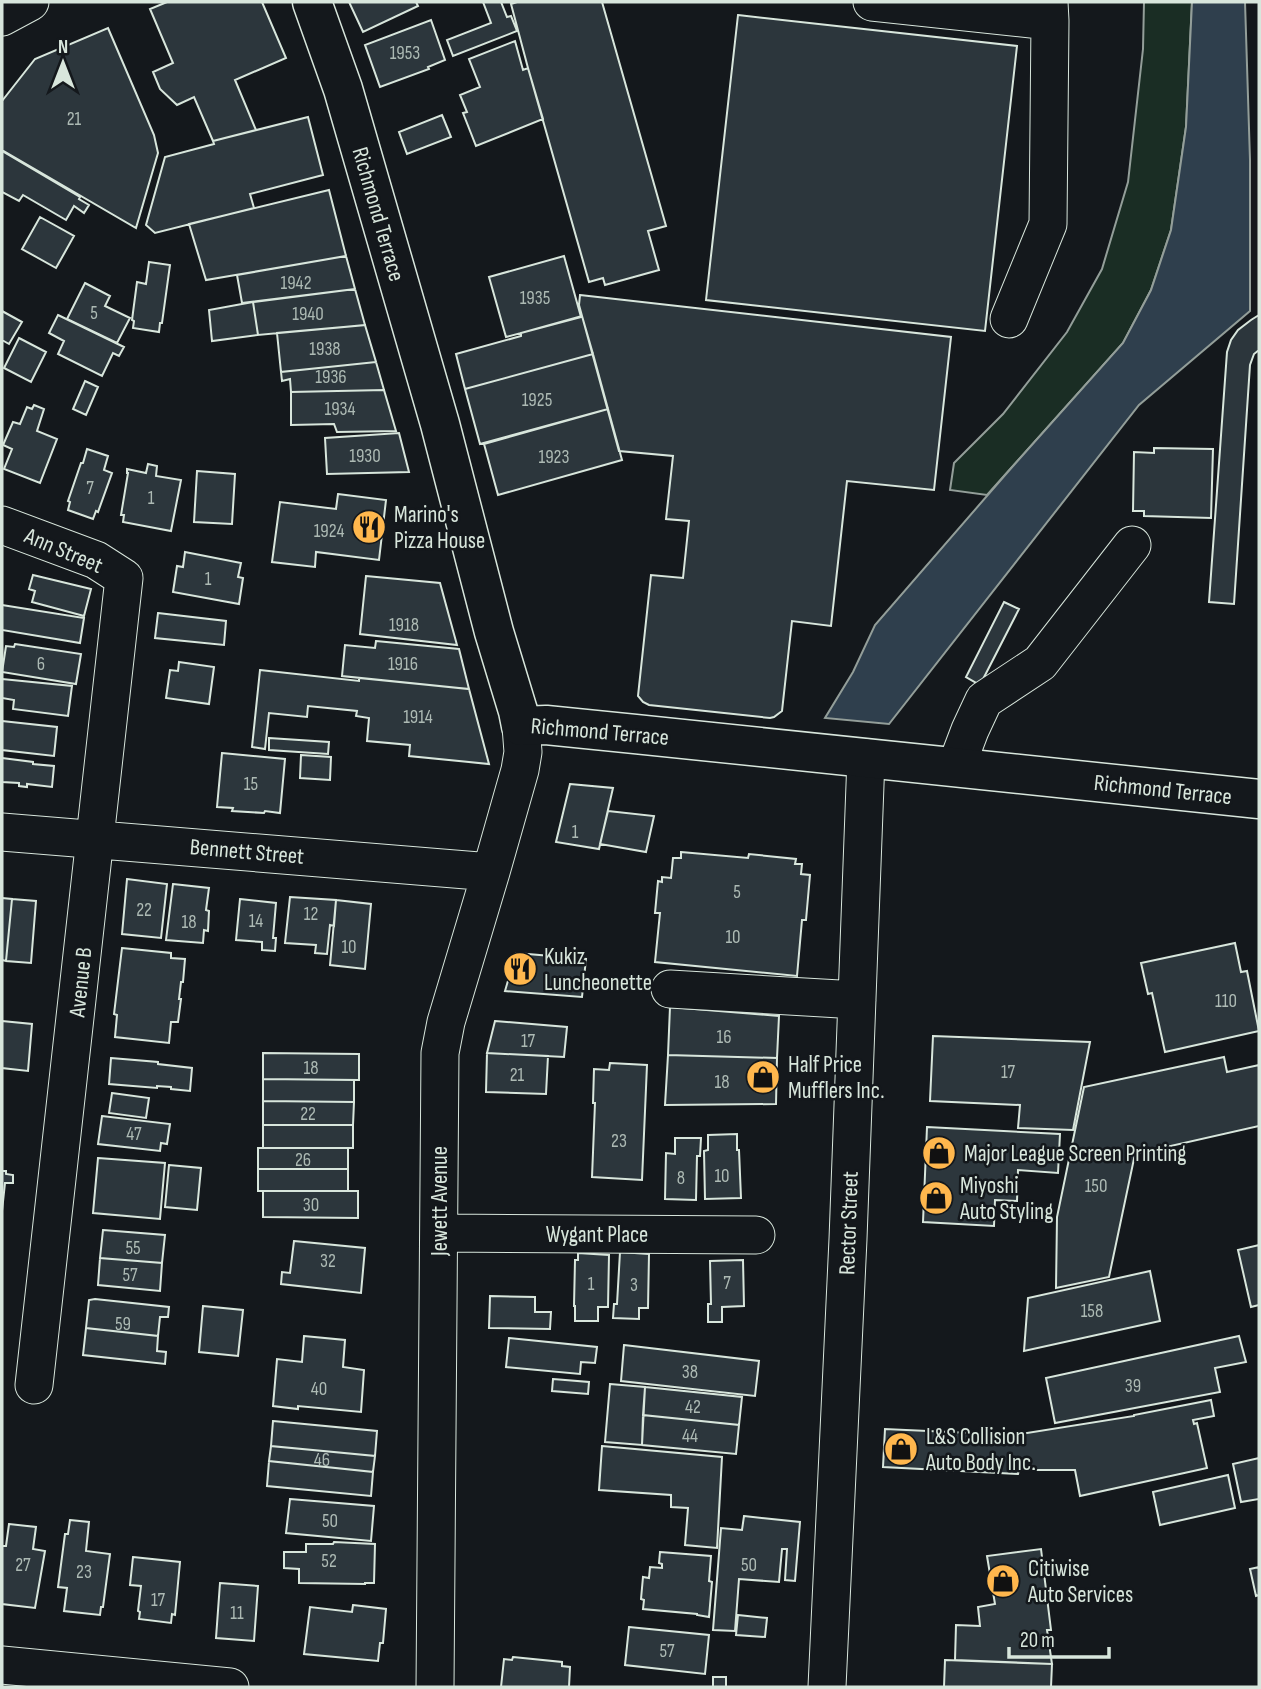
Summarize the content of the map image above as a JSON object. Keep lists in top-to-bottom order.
{
  "streets": {
    "main road": ["Richmond Terrace"],
    "street": [
      "Ann Street",
      "Bennett Street",
      "Avenue B",
      "Jewett Avenue",
      "Rector Street",
      "Wygant Place"
    ]
  },
  "crossings": [
    ["Richmond Terrace", "Jewett Avenue"],
    ["Richmond Terrace", "Rector Street"],
    ["Ann Street", "Avenue B"],
    ["Bennett Street", "Avenue B"],
    ["Bennett Street", "Jewett Avenue"],
    ["Jewett Avenue", "Wygant Place"]
  ],
  "places": {
    "restaurant": ["Marino's Pizza House", "Kukiz Luncheonette"],
    "shop": [
      "Half Price Mufflers Inc.",
      "Major League Screen Printing",
      "Miyoshi Auto Styling",
      "L&S Collision Auto Body Inc.",
      "Citiwise Auto Services"
    ]
  },
  "house_numbers": [
    "1953",
    "21",
    "1942",
    "1935",
    "5",
    "1940",
    "1938",
    "1936",
    "1925",
    "1934",
    "1930",
    "1923",
    "7",
    "1",
    "1924",
    "1",
    "1918",
    "6",
    "1916",
    "1914",
    "15",
    "1",
    "5",
    "22",
    "12",
    "14",
    "18",
    "10",
    "10",
    "110",
    "16",
    "17",
    "18",
    "17",
    "21",
    "18",
    "22",
    "47",
    "23",
    "26",
    "10",
    "8",
    "150",
    "30",
    "55",
    "32",
    "57",
    "7",
    "1",
    "3",
    "158",
    "59",
    "38",
    "39",
    "40",
    "42",
    "44",
    "46",
    "50",
    "52",
    "27",
    "50",
    "23",
    "17",
    "11",
    "57"
  ],
  "scale_bar": "20 m",
  "north": "top"
}
